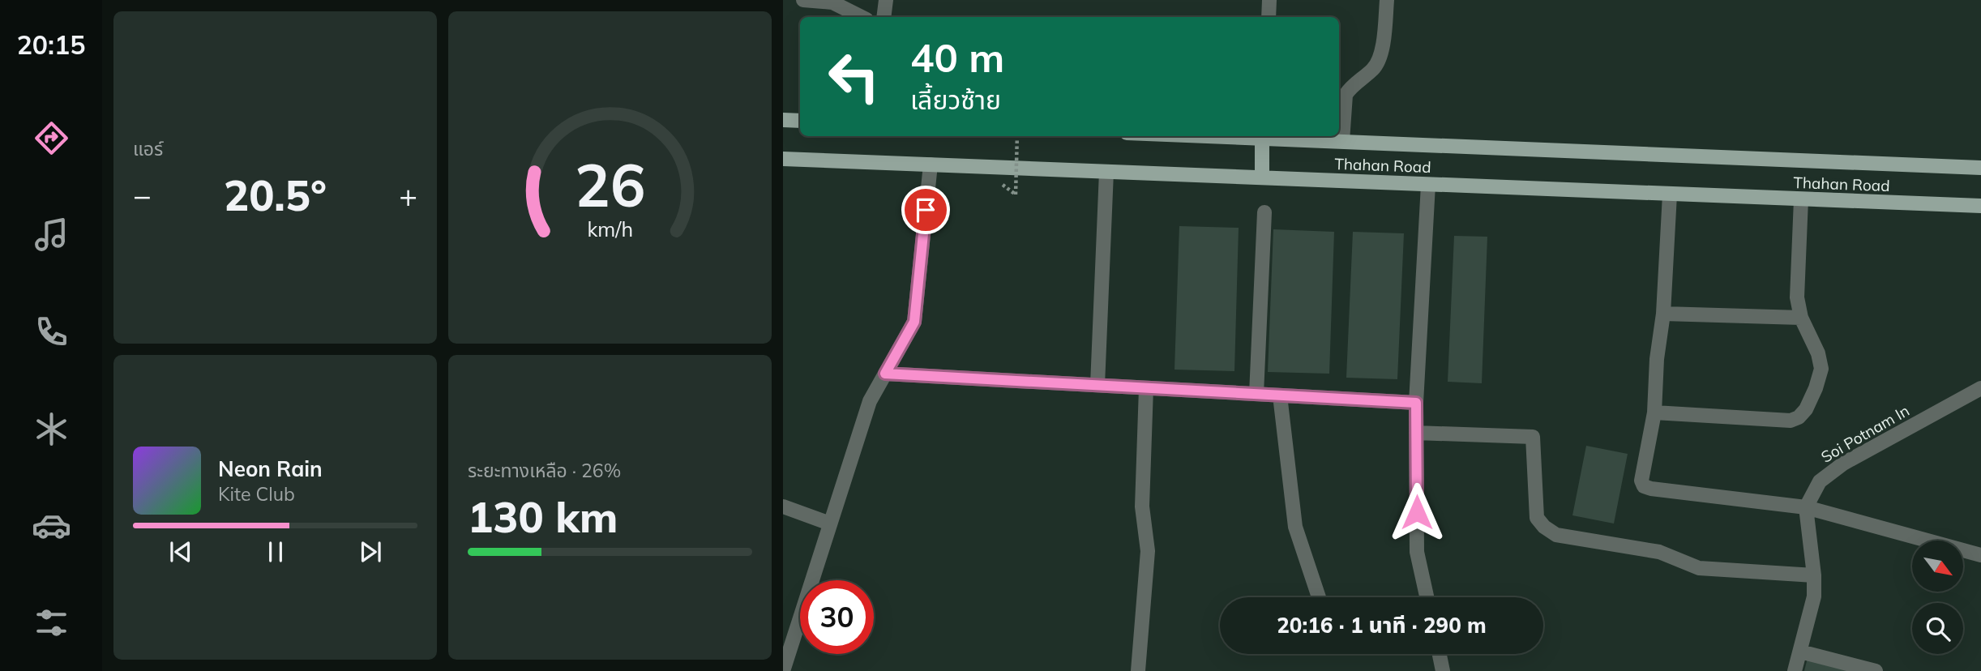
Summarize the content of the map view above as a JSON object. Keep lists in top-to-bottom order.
{
  "streets": {
    "main road": ["Thahan Road"],
    "street": ["Soi Potnam In"]
  },
  "north": "bottom right",
  "page": {
    "tabs": "20:15",
    "tile": [
      "แอร์",
      ["ระยะทางเหลือ · 26%", "130 km"]
    ],
    "turn": ["40 m", "เลี้ยวซ้าย"],
    "heat": ["−", "20.5°", "+"],
    "song": ["Neon Rain", "Kite Club"],
    "limit": "30",
    "trip": "20:16 · 1 นาที · 290 m",
    "gauge": ["26", "km/h"]
  }
}
